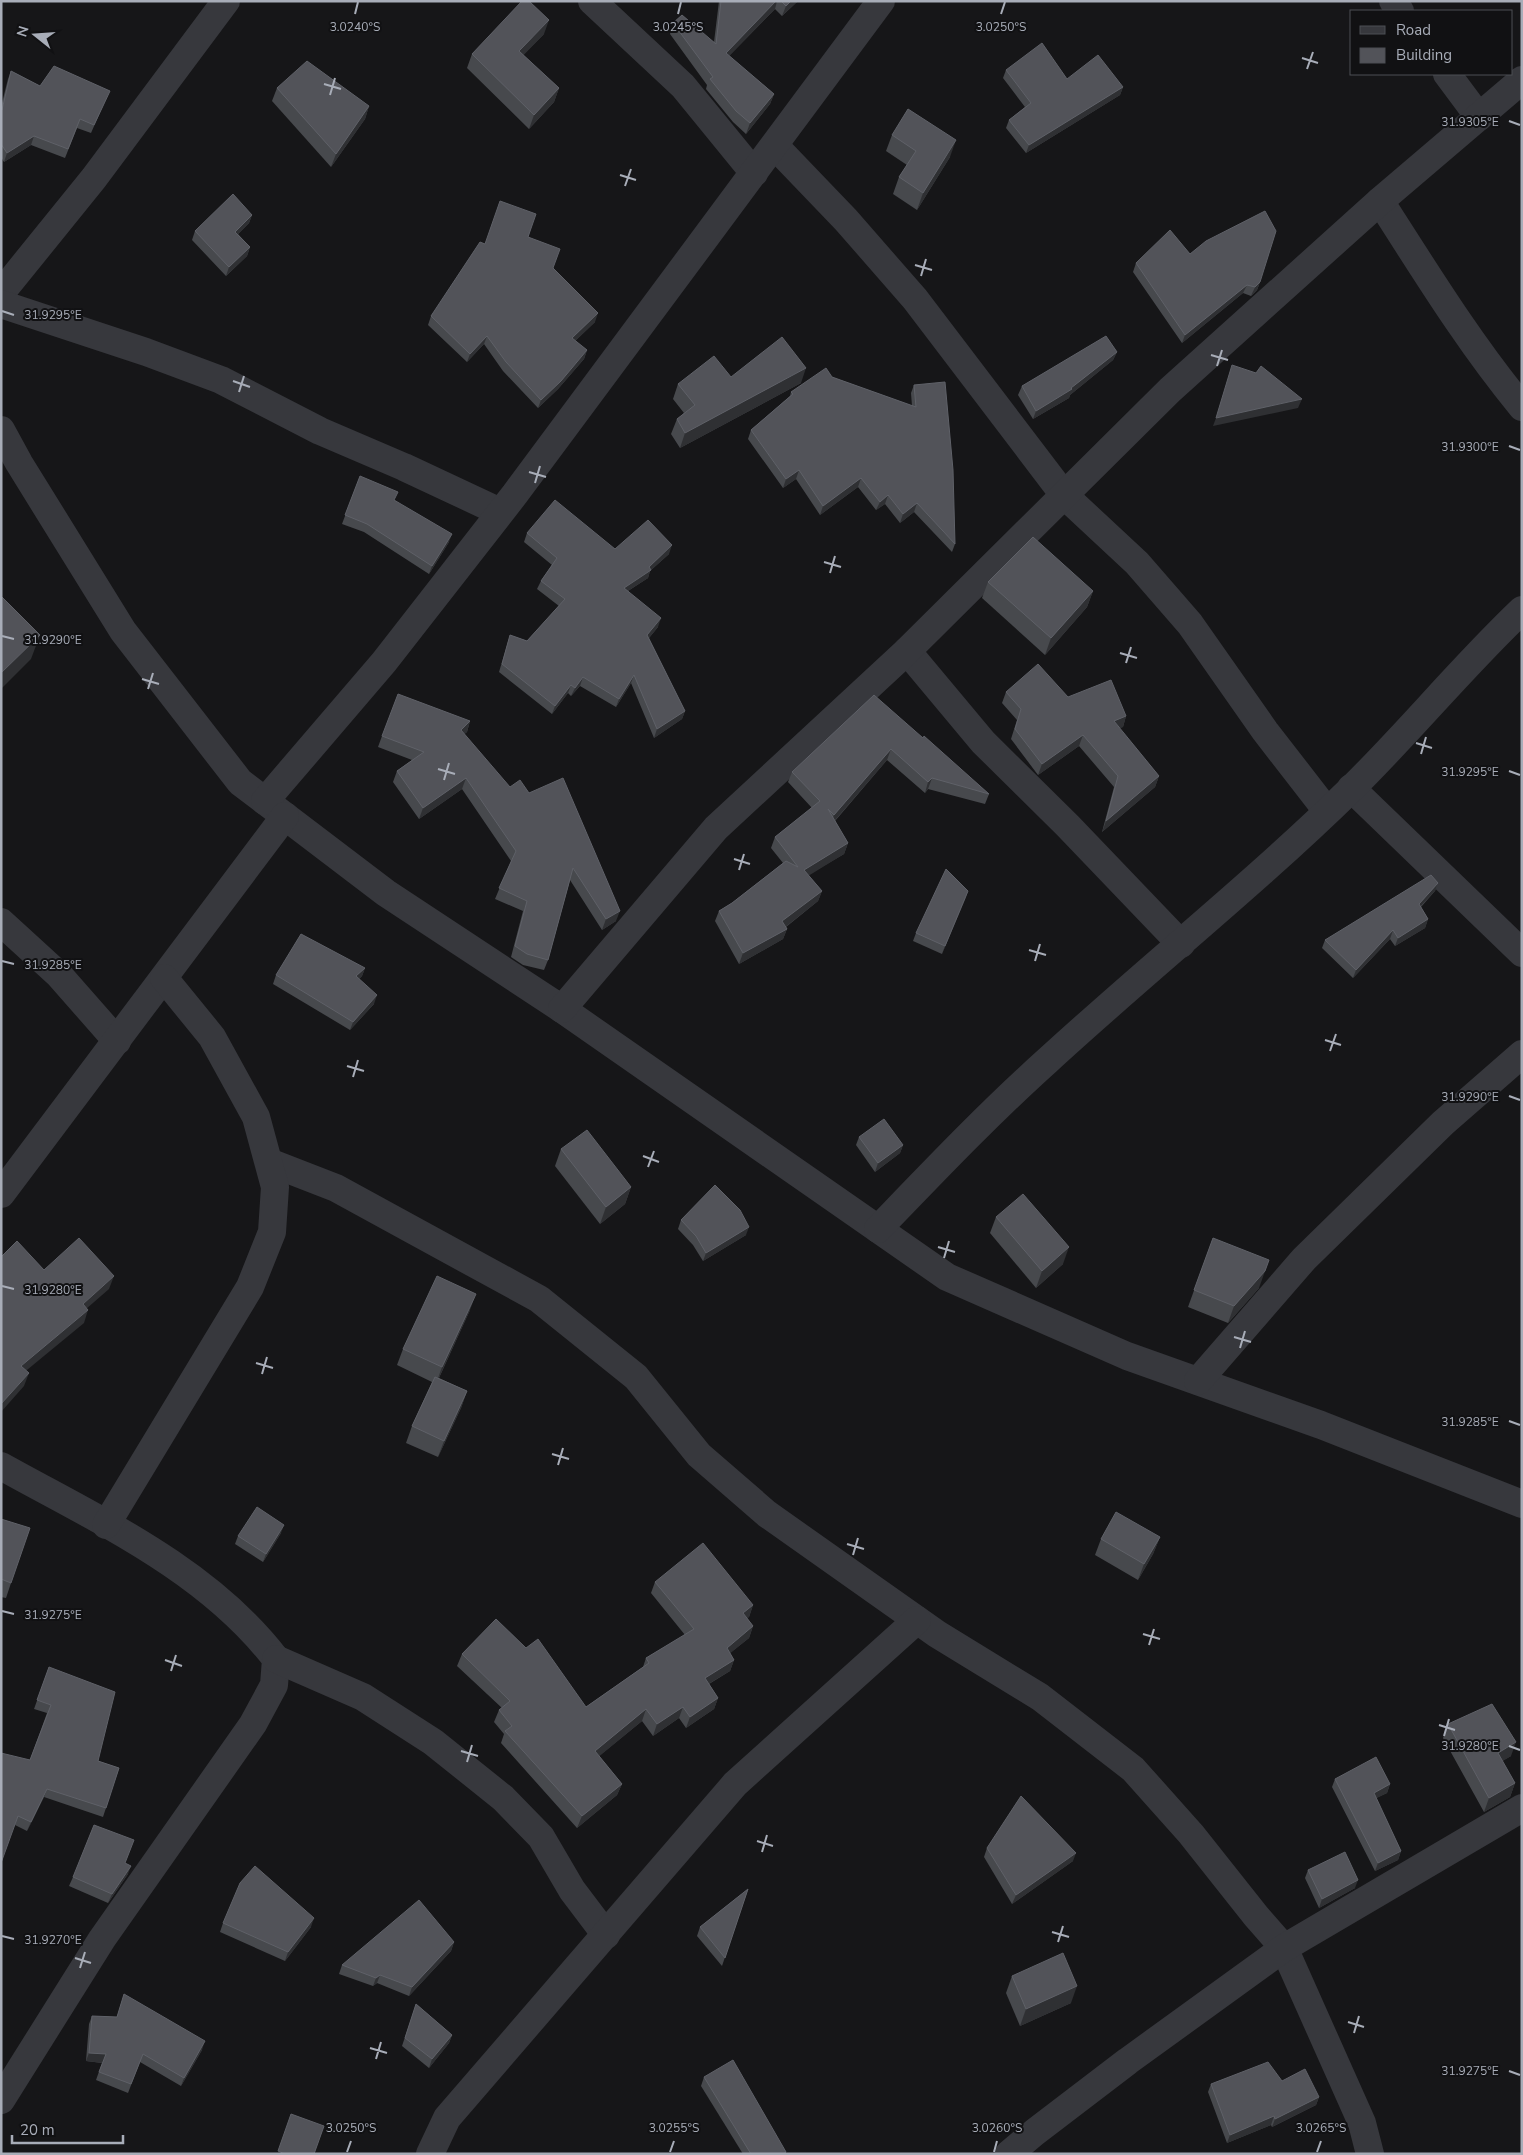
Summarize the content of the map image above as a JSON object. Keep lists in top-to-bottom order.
{
  "legend": ["Road", "Building"],
  "scale_bar": "20 m",
  "north": "left",
  "coordinates": [
    "3.0240°S",
    "3.0245°S",
    "3.0250°S",
    "31.9305°E",
    "31.9295°E",
    "31.9300°E",
    "31.9290°E",
    "31.9285°E",
    "31.9280°E",
    "31.9275°E",
    "31.9270°E",
    "3.0255°S",
    "3.0260°S",
    "3.0265°S"
  ]
}
